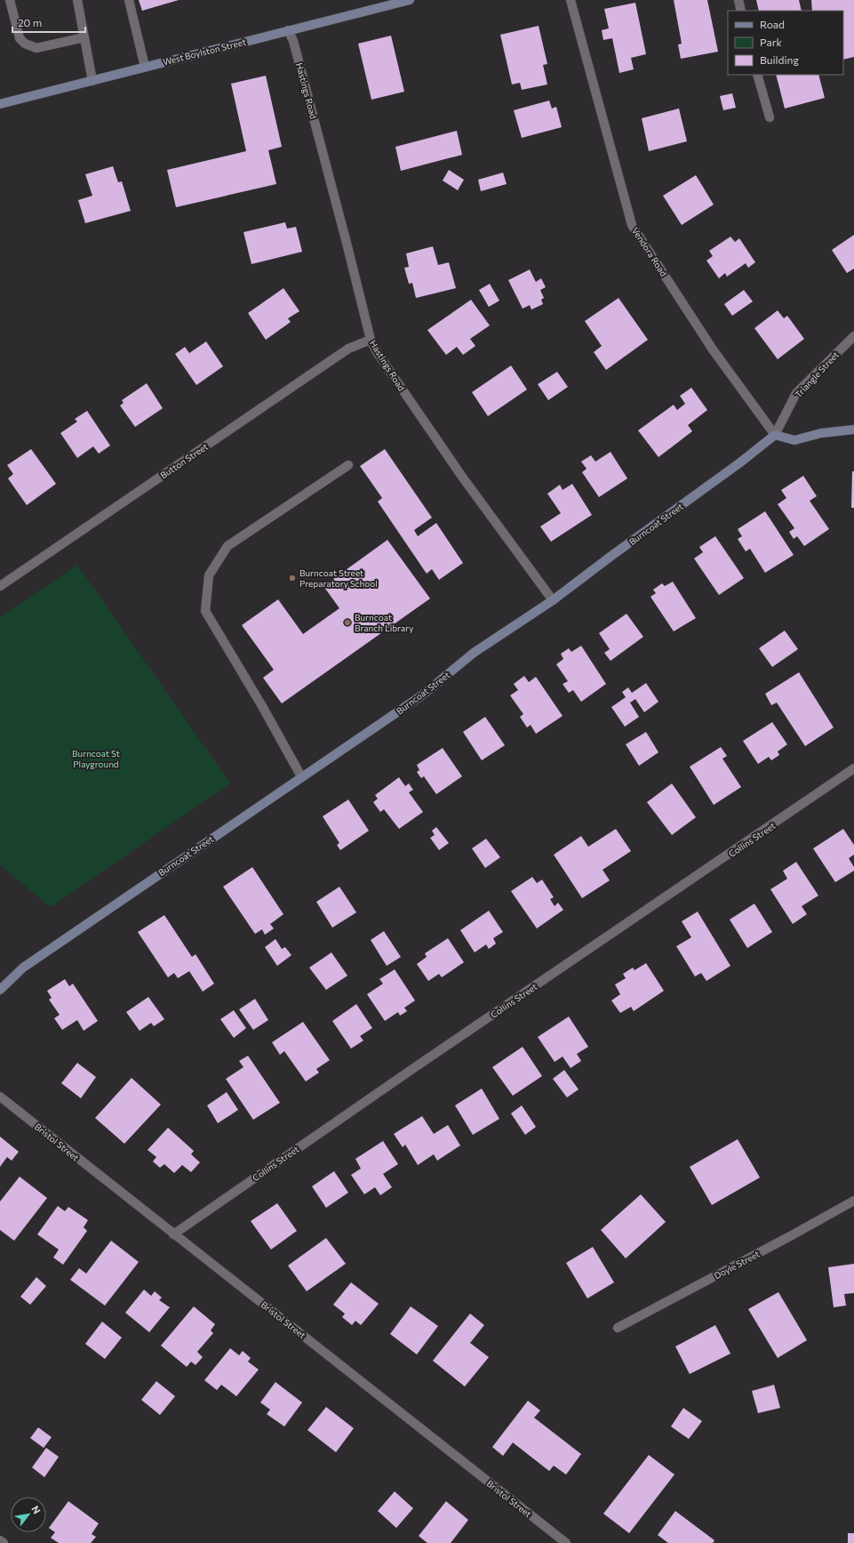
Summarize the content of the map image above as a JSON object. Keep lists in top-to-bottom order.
{
  "streets": {
    "main road": ["West Boylston Street", "Burncoat Street"],
    "street": [
      "Hastings Road",
      "Vendora Road",
      "Triangle Street",
      "Button Street",
      "Collins Street",
      "Bristol Street",
      "Doyle Street"
    ]
  },
  "crossings": [
    ["West Boylston Street", "Hastings Road"],
    ["Hastings Road", "Button Street"],
    ["Hastings Road", "Burncoat Street"],
    ["Vendora Road", "Triangle Street"],
    ["Vendora Road", "Burncoat Street"],
    ["Triangle Street", "Burncoat Street"],
    ["Collins Street", "Bristol Street"]
  ],
  "parks": ["Burncoat St Playground"],
  "places": ["Burncoat Street Preparatory School", "Burncoat Branch Library"],
  "legend": ["Road", "Park", "Building"],
  "scale_bar": "20 m",
  "north": "top right"
}
